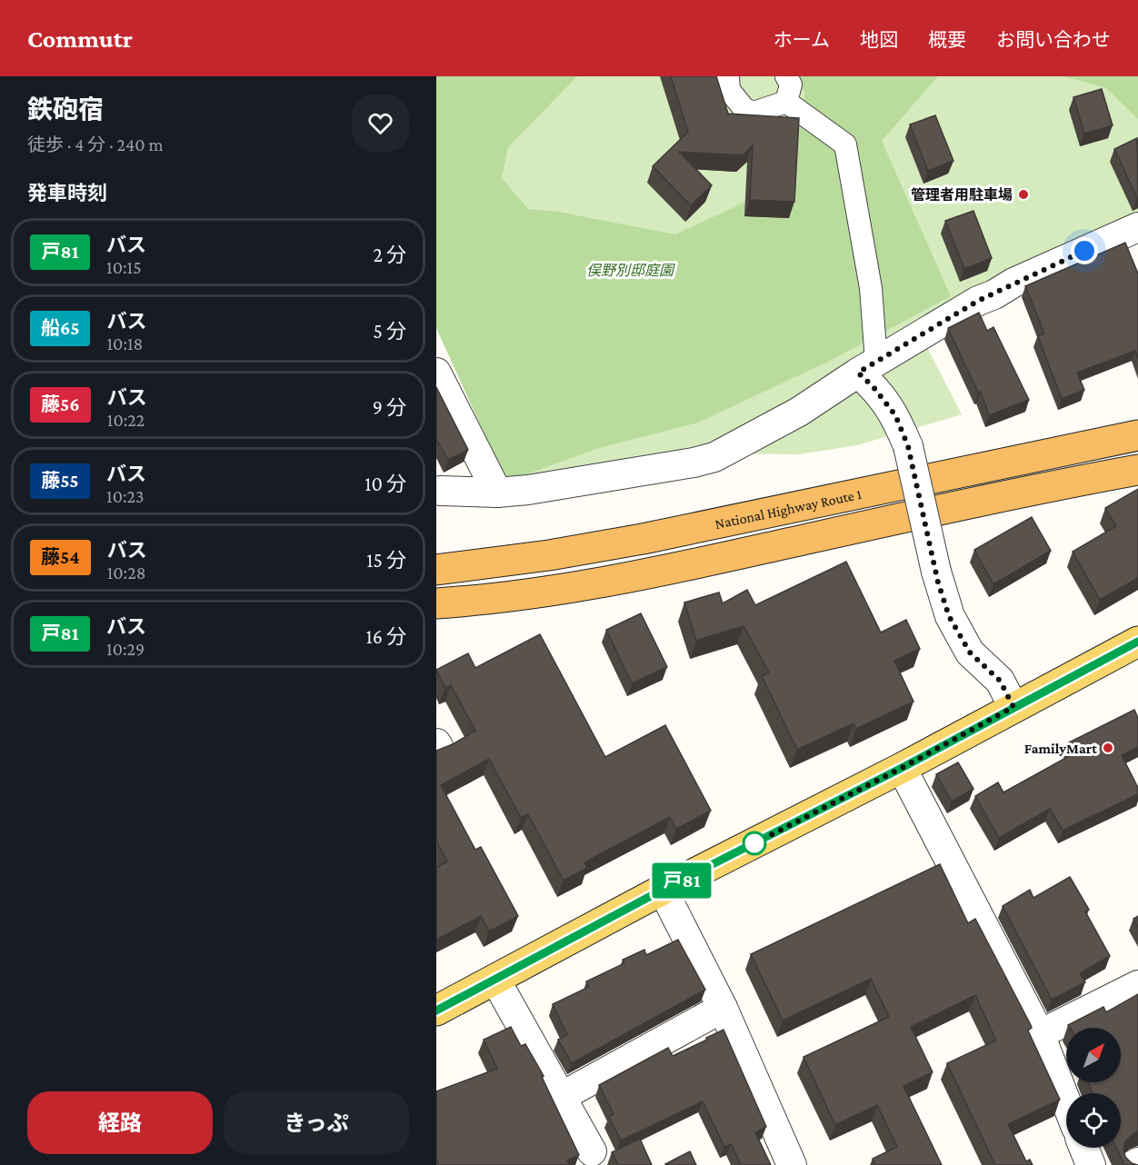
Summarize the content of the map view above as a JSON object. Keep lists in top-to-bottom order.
{
  "streets": {
    "highway": ["National Highway Route 1"]
  },
  "parks": ["俣野別邸庭園"],
  "places": ["管理者用駐車場", "FamilyMart"],
  "lines": ["bus line 戸81"],
  "north": "top right",
  "page": {
    "header": "Commutr",
    "nav": [
      "ホーム",
      "地図",
      "概要",
      "お問い合わせ"
    ],
    "heading": [
      ["鉄砲宿", "徒歩 · 4 分 · 240 m"],
      "発車時刻"
    ],
    "on_map": "戸81",
    "list": [
      {
        "mark": "戸81",
        "name": "バス",
        "note": "10:15",
        "value": "2 分"
      },
      {
        "mark": "船65",
        "name": "バス",
        "note": "10:18",
        "value": "5 分"
      },
      {
        "mark": "藤56",
        "name": "バス",
        "note": "10:22",
        "value": "9 分"
      },
      {
        "mark": "藤55",
        "name": "バス",
        "note": "10:23",
        "value": "10 分"
      },
      {
        "mark": "藤54",
        "name": "バス",
        "note": "10:28",
        "value": "15 分"
      },
      {
        "mark": "戸81",
        "name": "バス",
        "note": "10:29",
        "value": "16 分"
      }
    ],
    "buttons": ["経路", "きっぷ"]
  }
}
